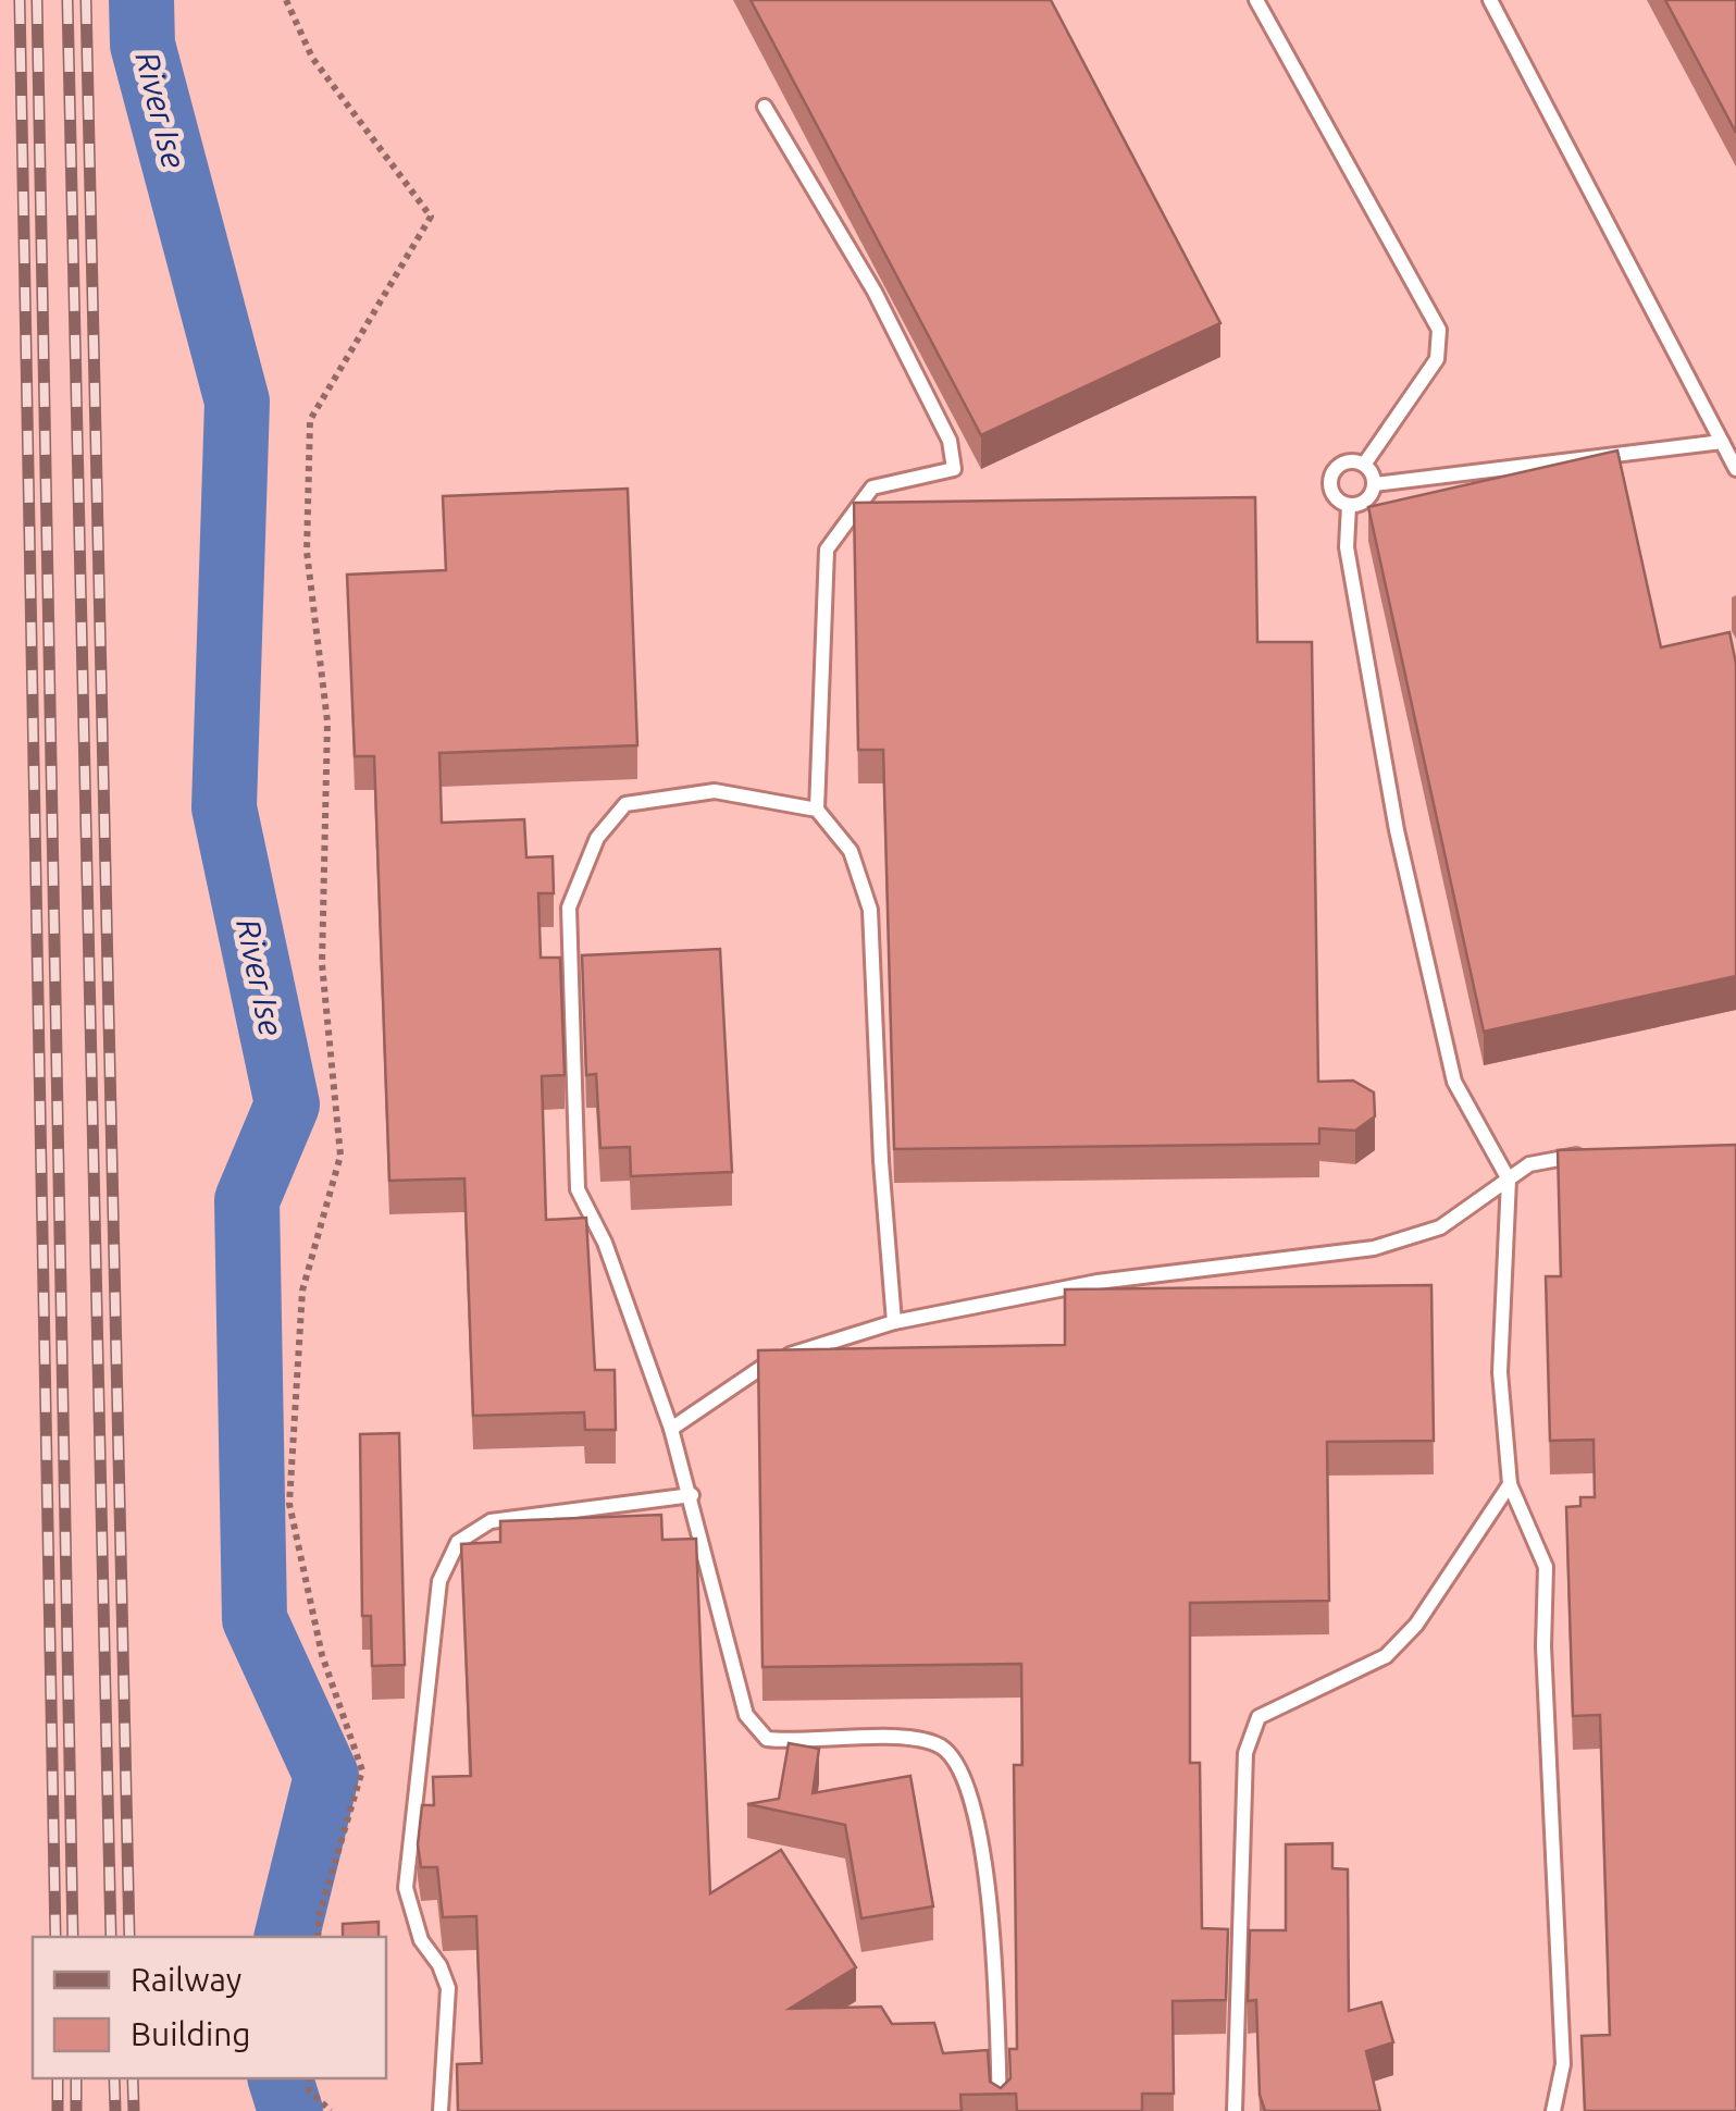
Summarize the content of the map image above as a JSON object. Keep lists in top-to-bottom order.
{
  "water": ["River Ise"],
  "legend": ["Railway", "Building"]
}
